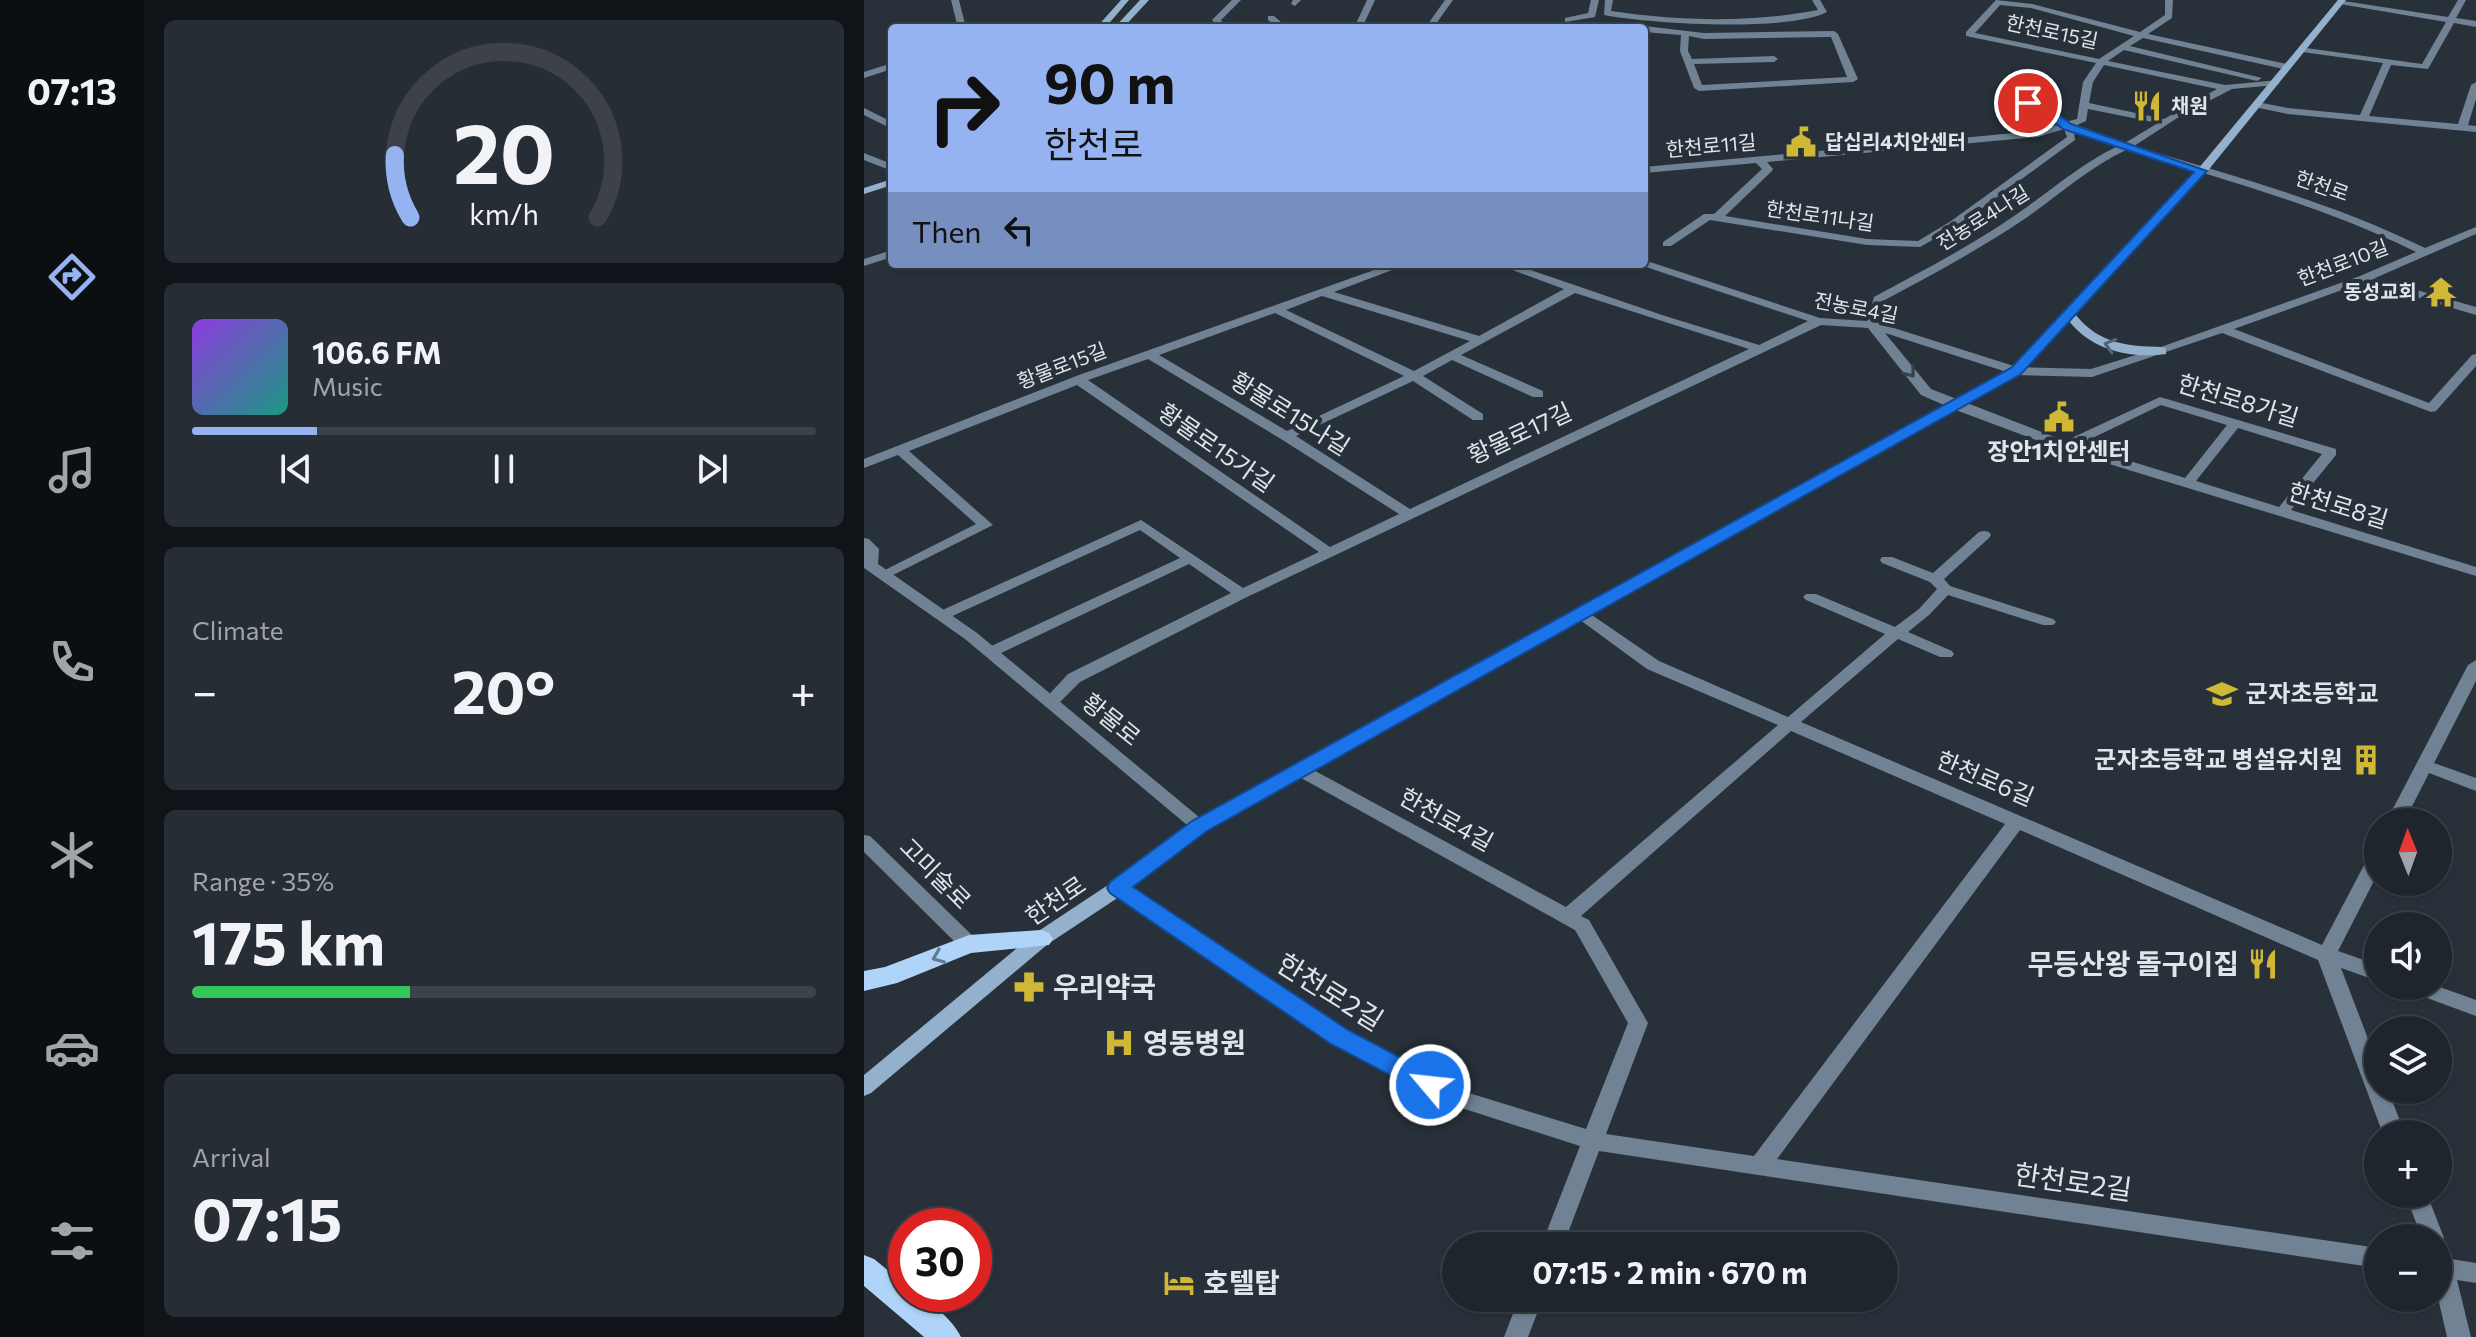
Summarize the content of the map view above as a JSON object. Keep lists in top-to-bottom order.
{
  "streets": {
    "main road": ["한천로"],
    "street": [
      "한천로15길",
      "한천로11길",
      "한천로11나길",
      "전농로4나길",
      "한천로10길",
      "전농로4길",
      "황물로15길",
      "한천로8가길",
      "황물로15나길",
      "황물로17길",
      "황물로15가길",
      "한천로8길",
      "황물로",
      "한천로6길",
      "한천로4길",
      "고미술로",
      "한천로2길"
    ]
  },
  "crossings": [
    ["한천로15길", "한천로"],
    ["한천로11길", "한천로11나길"],
    ["한천로", "한천로10길"],
    ["한천로", "전농로4길"],
    ["한천로", "한천로8길"],
    ["한천로", "황물로"],
    ["한천로", "한천로6길"],
    ["한천로", "한천로4길"],
    ["한천로", "한천로2길"],
    ["전농로4나길", "전농로4길"],
    ["전농로4나길", "한천로8길"],
    ["한천로10길", "전농로4길"],
    ["전농로4길", "황물로17길"],
    ["전농로4길", "한천로8길"],
    ["황물로15길", "황물로15나길"],
    ["황물로15길", "황물로15가길"],
    ["한천로8가길", "한천로8길"],
    ["황물로15나길", "황물로17길"],
    ["황물로17길", "황물로15가길"],
    ["황물로17길", "황물로"],
    ["한천로4길", "한천로2길"]
  ],
  "places": {
    "restaurant": ["채원", "무등산왕 돌구이집"],
    "public building": ["답십리4치안센터", "장안1치안센터"],
    "temple": ["동성교회"],
    "school or university": ["군자초등학교"],
    "building": ["군자초등학교 병설유치원"],
    "pharmacy": ["우리약국"],
    "hospital": ["영동병원"],
    "hotel": ["호텔탑"]
  },
  "north": "top",
  "page": {
    "tabs": "07:13",
    "turn": ["90 m", "한천로"],
    "then": "Then",
    "song": ["106.6 FM", "Music"],
    "tile": [
      "Climate",
      ["Range · 35%", "175 km"],
      ["Arrival", "07:15"]
    ],
    "heat": ["−", "20°", "+"],
    "map_buttons": ["+", "−"],
    "limit": "30",
    "trip": "07:15 · 2 min · 670 m",
    "gauge": ["20", "km/h"]
  }
}
